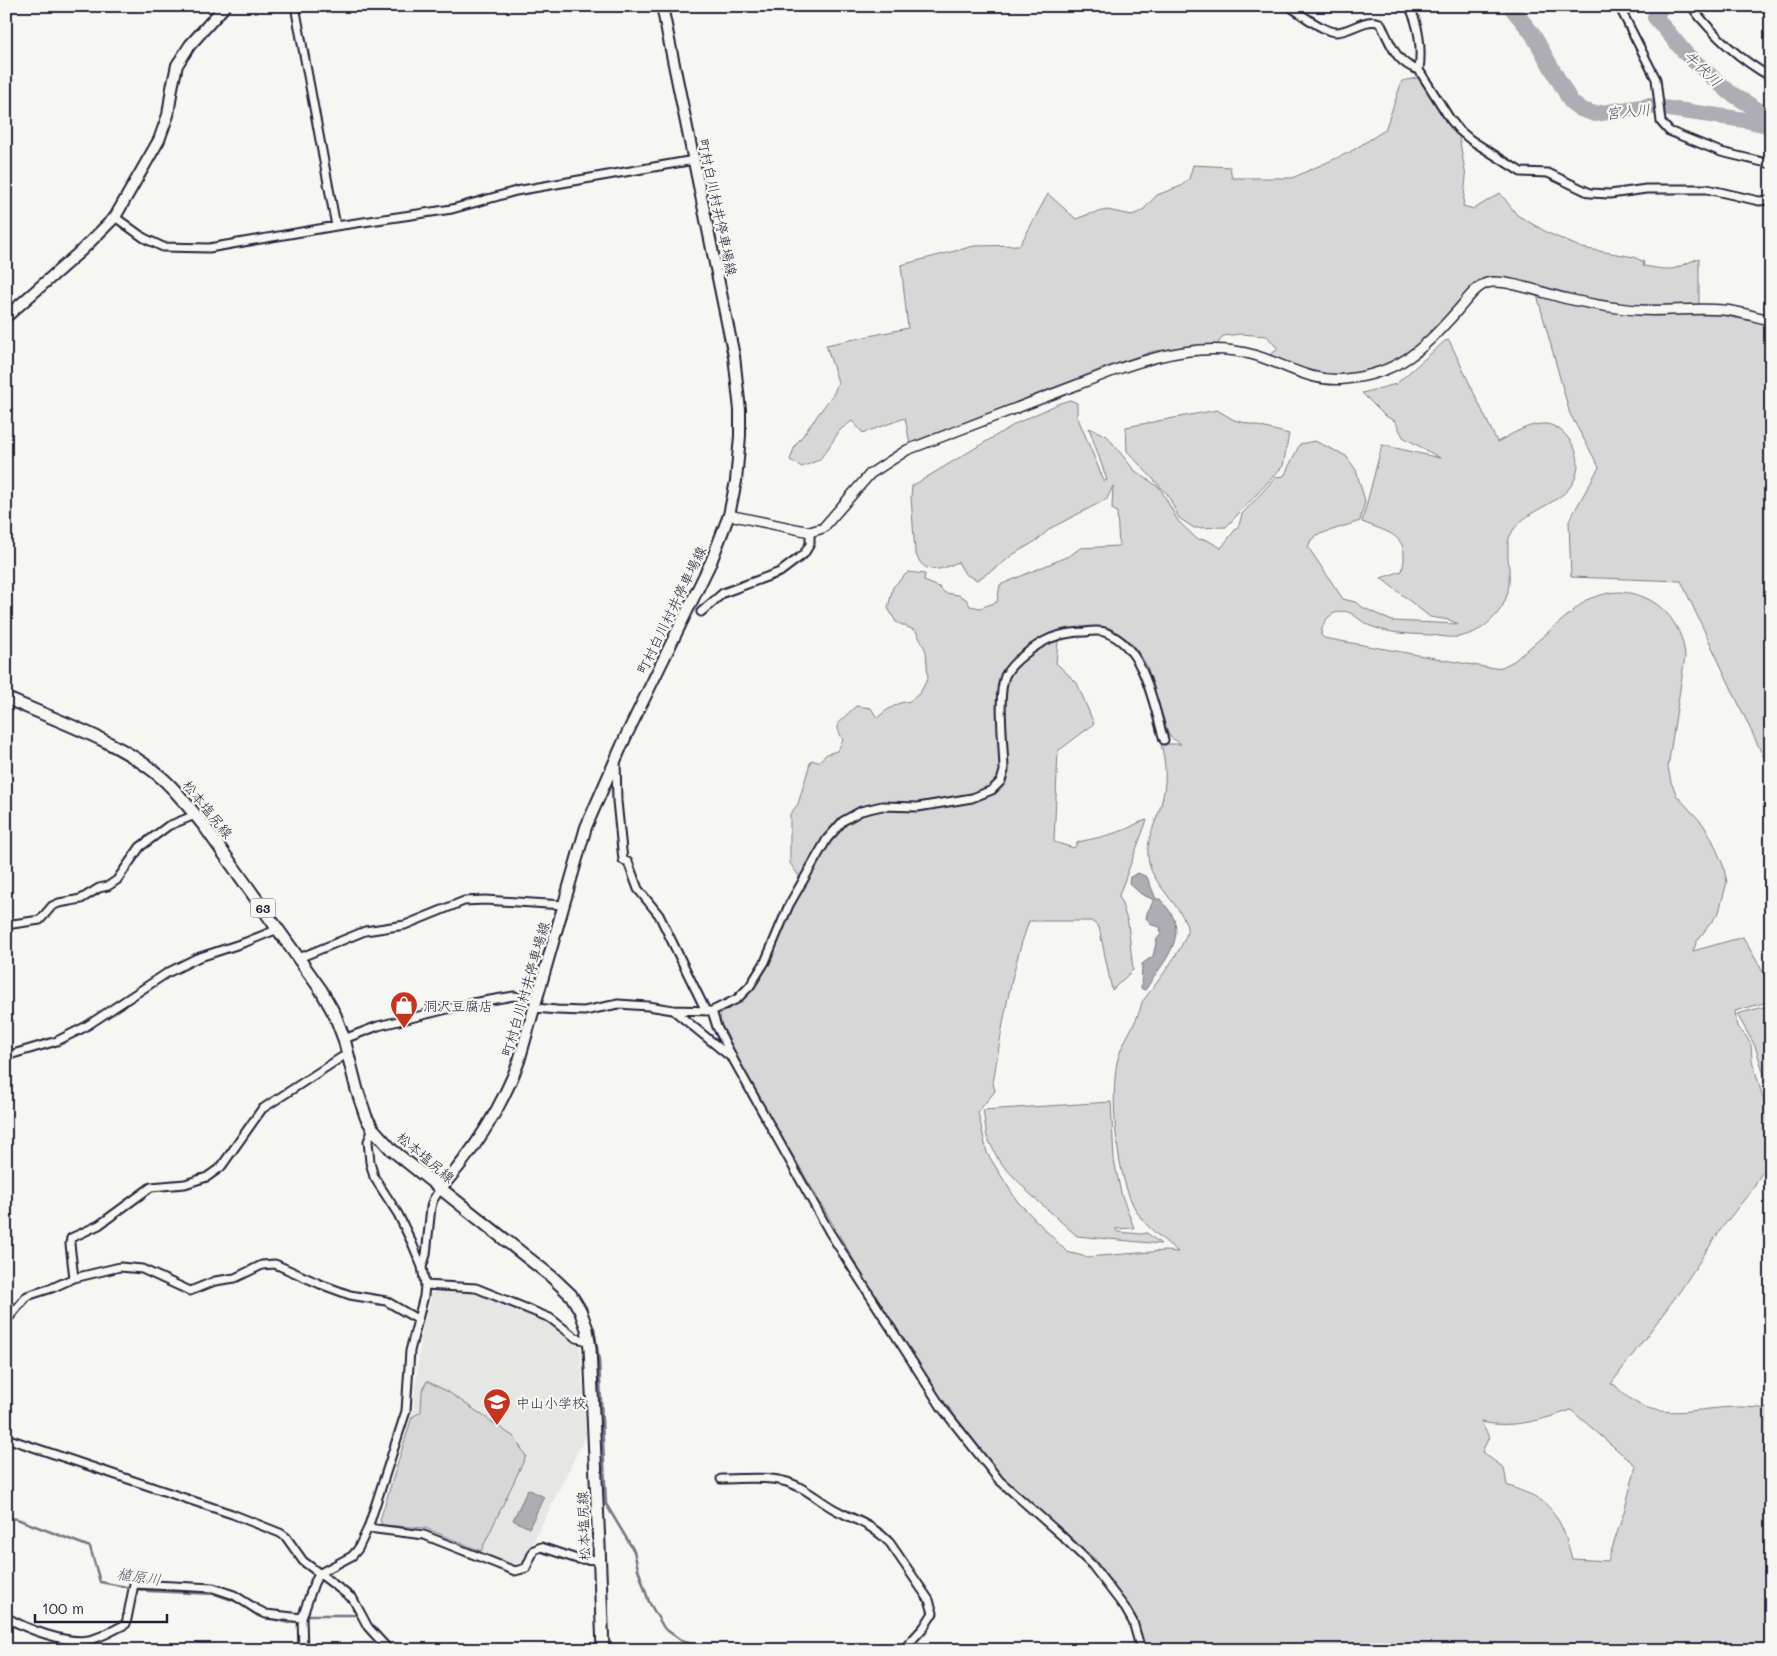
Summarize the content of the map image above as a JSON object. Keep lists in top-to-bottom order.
{
  "streets": {
    "main road": ["町村白川村井停車場線", "松本塩尻線", "63"]
  },
  "crossings": [
    ["町村白川村井停車場線", "松本塩尻線"]
  ],
  "water": ["牛伏川", "宮入川", "植原川"],
  "places": {
    "shop": ["洞沢豆腐店"],
    "school or university": ["中山小学校"]
  },
  "scale_bar": "100 m"
}
